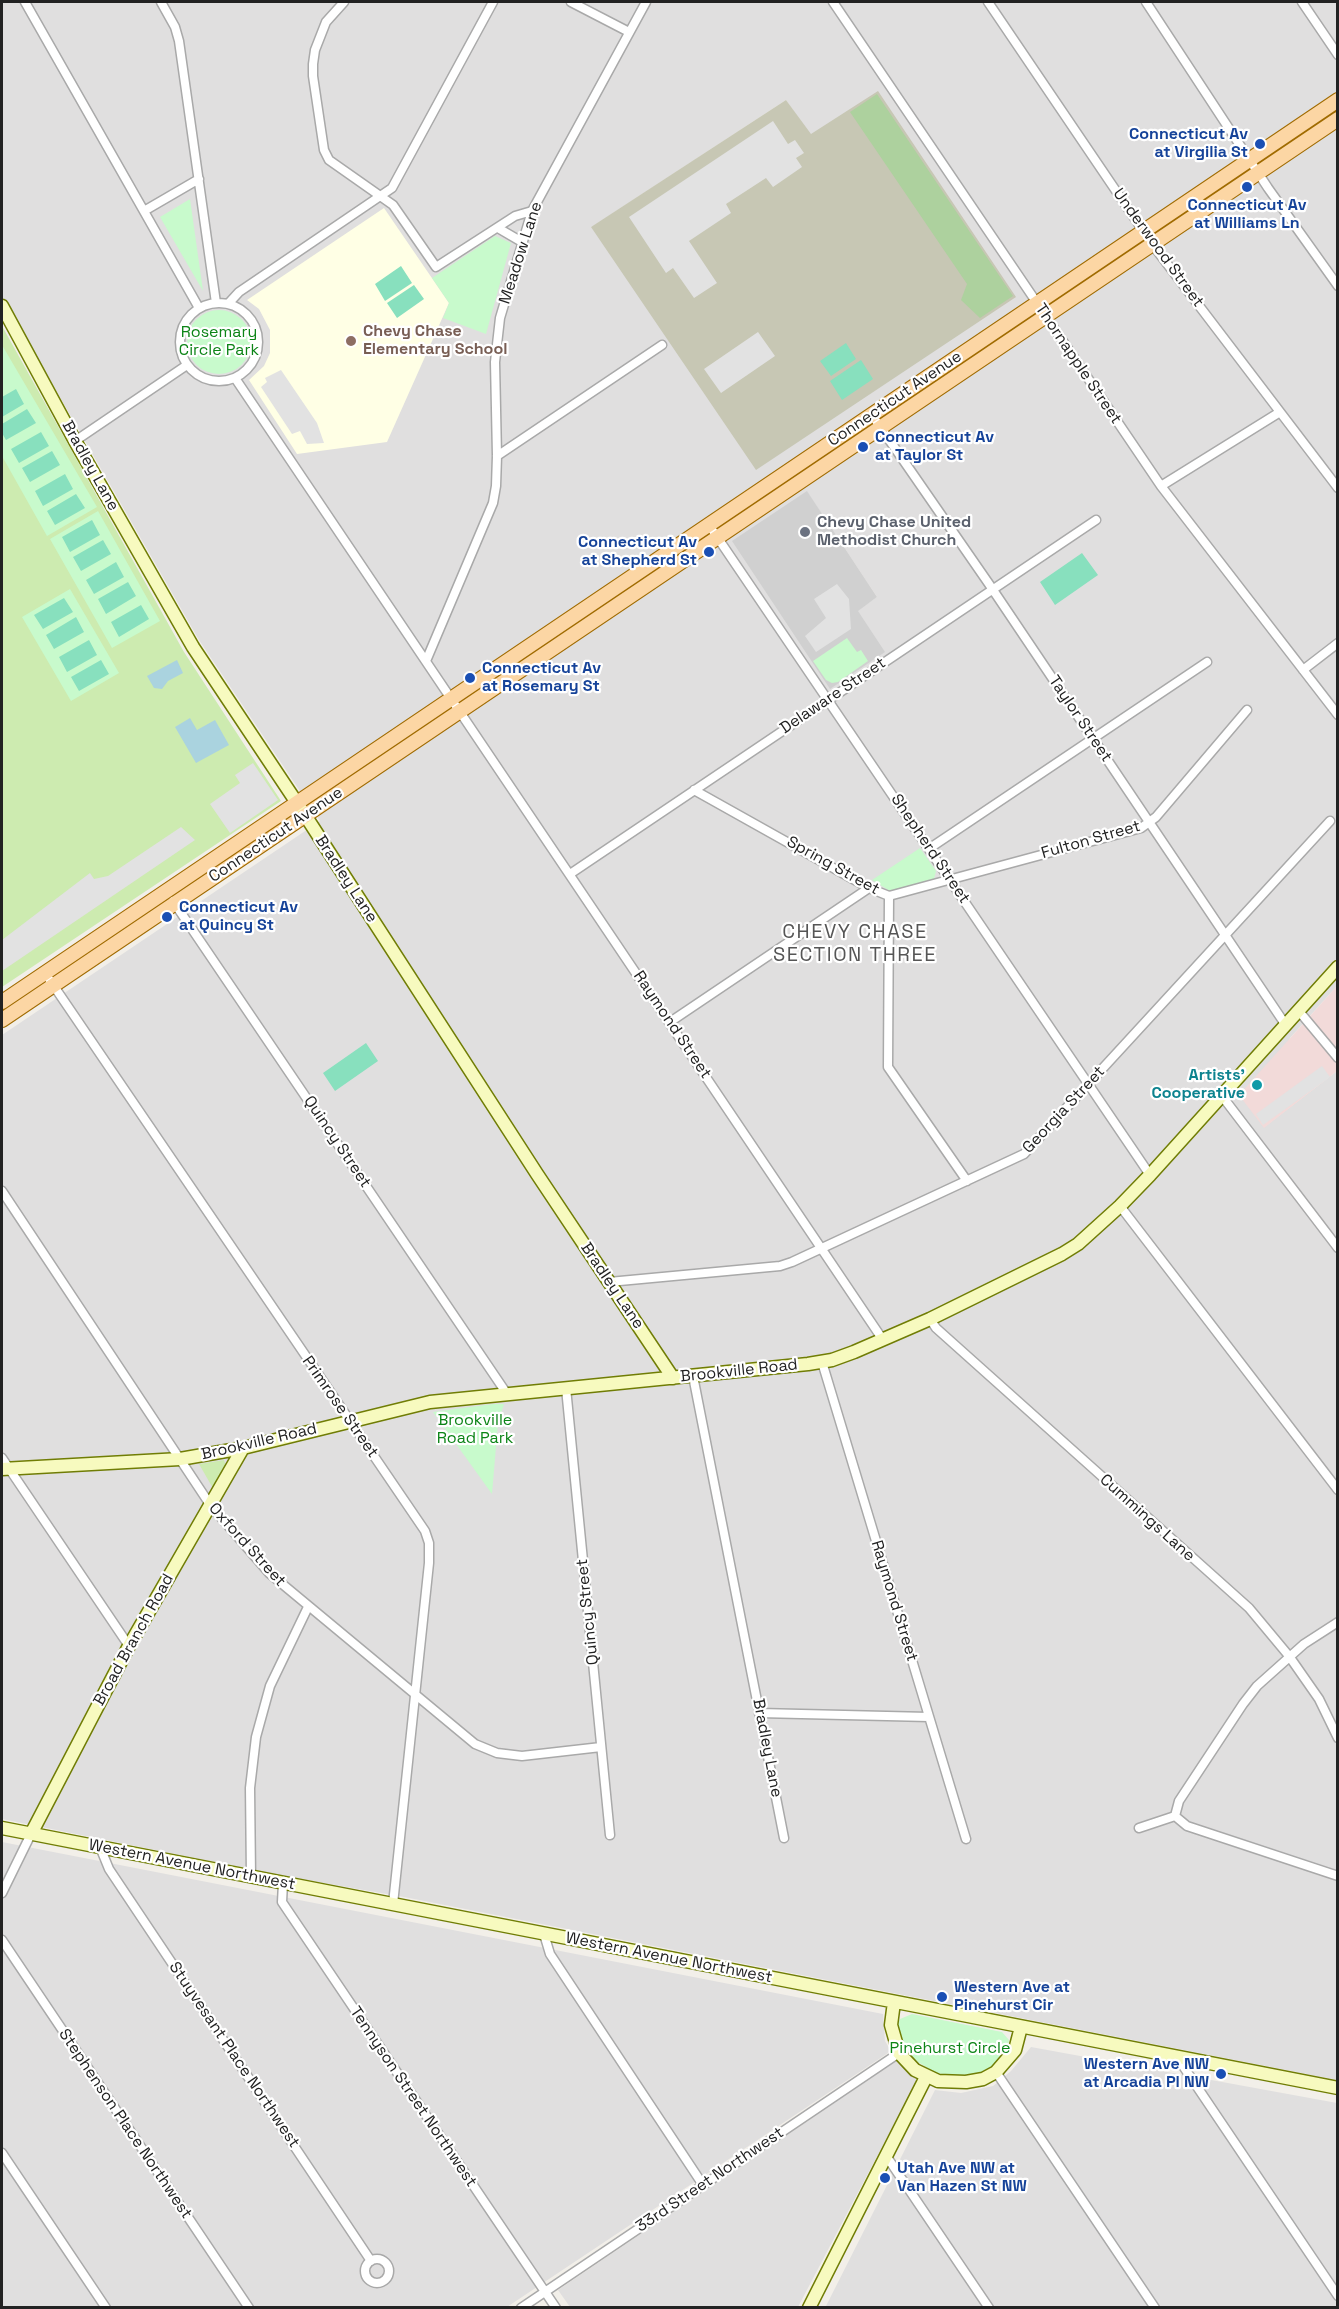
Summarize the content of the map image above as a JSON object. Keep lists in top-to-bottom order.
{
  "streets": {
    "main road": ["Connecticut Avenue"],
    "street": [
      "Underwood Street",
      "Meadow Lane",
      "Thornapple Street",
      "Bradley Lane",
      "Delaware Street",
      "Taylor Street",
      "Fulton Street",
      "Shepherd Street",
      "Spring Street",
      "Raymond Street",
      "Georgia Street",
      "Quincy Street",
      "Brookville Road",
      "Primrose Street",
      "Cummings Lane",
      "Oxford Street",
      "Broad Branch Road",
      "Western Avenue Northwest",
      "Stuyvesant Place Northwest",
      "Tennyson Street Northwest",
      "Stephenson Place Northwest",
      "33rd Street Northwest"
    ]
  },
  "crossings": [
    ["Underwood Street", "Connecticut Avenue"],
    ["Thornapple Street", "Connecticut Avenue"],
    ["Connecticut Avenue", "Bradley Lane"],
    ["Connecticut Avenue", "Taylor Street"],
    ["Connecticut Avenue", "Shepherd Street"],
    ["Connecticut Avenue", "Raymond Street"],
    ["Connecticut Avenue", "Quincy Street"],
    ["Connecticut Avenue", "Primrose Street"],
    ["Bradley Lane", "Georgia Street"],
    ["Bradley Lane", "Brookville Road"],
    ["Delaware Street", "Taylor Street"],
    ["Delaware Street", "Shepherd Street"],
    ["Delaware Street", "Spring Street"],
    ["Delaware Street", "Raymond Street"],
    ["Taylor Street", "Fulton Street"],
    ["Taylor Street", "Georgia Street"],
    ["Taylor Street", "Brookville Road"],
    ["Fulton Street", "Shepherd Street"],
    ["Fulton Street", "Spring Street"],
    ["Shepherd Street", "Georgia Street"],
    ["Shepherd Street", "Brookville Road"],
    ["Spring Street", "Georgia Street"],
    ["Raymond Street", "Georgia Street"],
    ["Raymond Street", "Brookville Road"],
    ["Quincy Street", "Brookville Road"],
    ["Quincy Street", "Oxford Street"],
    ["Brookville Road", "Primrose Street"],
    ["Brookville Road", "Cummings Lane"],
    ["Brookville Road", "Oxford Street"],
    ["Brookville Road", "Broad Branch Road"],
    ["Primrose Street", "Oxford Street"],
    ["Primrose Street", "Western Avenue Northwest"],
    ["Oxford Street", "Broad Branch Road"],
    ["Broad Branch Road", "Western Avenue Northwest"],
    ["Western Avenue Northwest", "Stuyvesant Place Northwest"],
    ["Western Avenue Northwest", "Tennyson Street Northwest"],
    ["Tennyson Street Northwest", "33rd Street Northwest"]
  ],
  "districts": ["CHEVY CHASE SECTION THREE"],
  "parks": ["Rosemary Circle Park", "Brookville Road Park", "Pinehurst Circle"],
  "places": [
    "Connecticut Av at Virgilia St",
    "Connecticut Av at Williams Ln",
    "Chevy Chase Elementary School",
    "Connecticut Av at Taylor St",
    "Chevy Chase United Methodist Church",
    "Connecticut Av at Shepherd St",
    "Connecticut Av at Rosemary St",
    "Connecticut Av at Quincy St",
    "Artists' Cooperative",
    "Western Ave at Pinehurst Cir",
    "Western Ave NW at Arcadia Pl NW",
    "Utah Ave NW at Van Hazen St NW"
  ]
}
